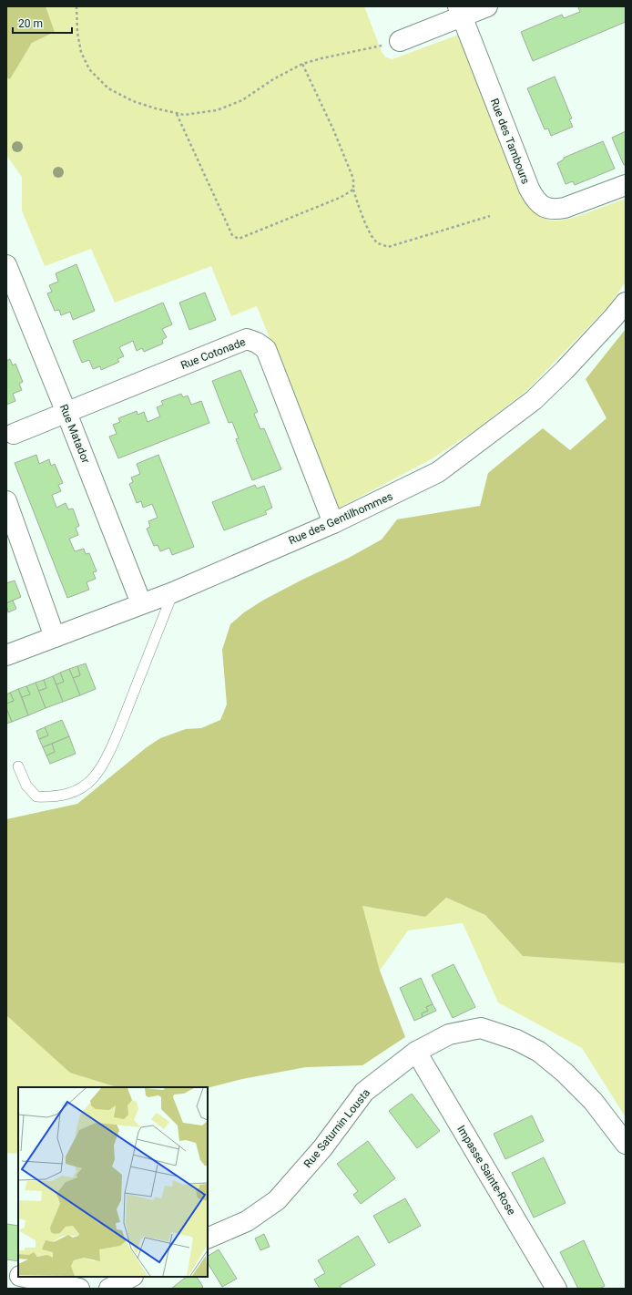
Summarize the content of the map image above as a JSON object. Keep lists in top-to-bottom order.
{
  "streets": {
    "street": [
      "Rue des Tambours",
      "Rue Cotonade",
      "Rue Matador",
      "Rue des Gentilhommes",
      "Rue Saturnin Lousta",
      "Impasse Sainte-Rose"
    ]
  },
  "crossings": [
    ["Rue Cotonade", "Rue Matador"],
    ["Rue Cotonade", "Rue des Gentilhommes"],
    ["Rue Matador", "Rue des Gentilhommes"],
    ["Rue Saturnin Lousta", "Impasse Sainte-Rose"]
  ],
  "scale_bar": "20 m"
}
